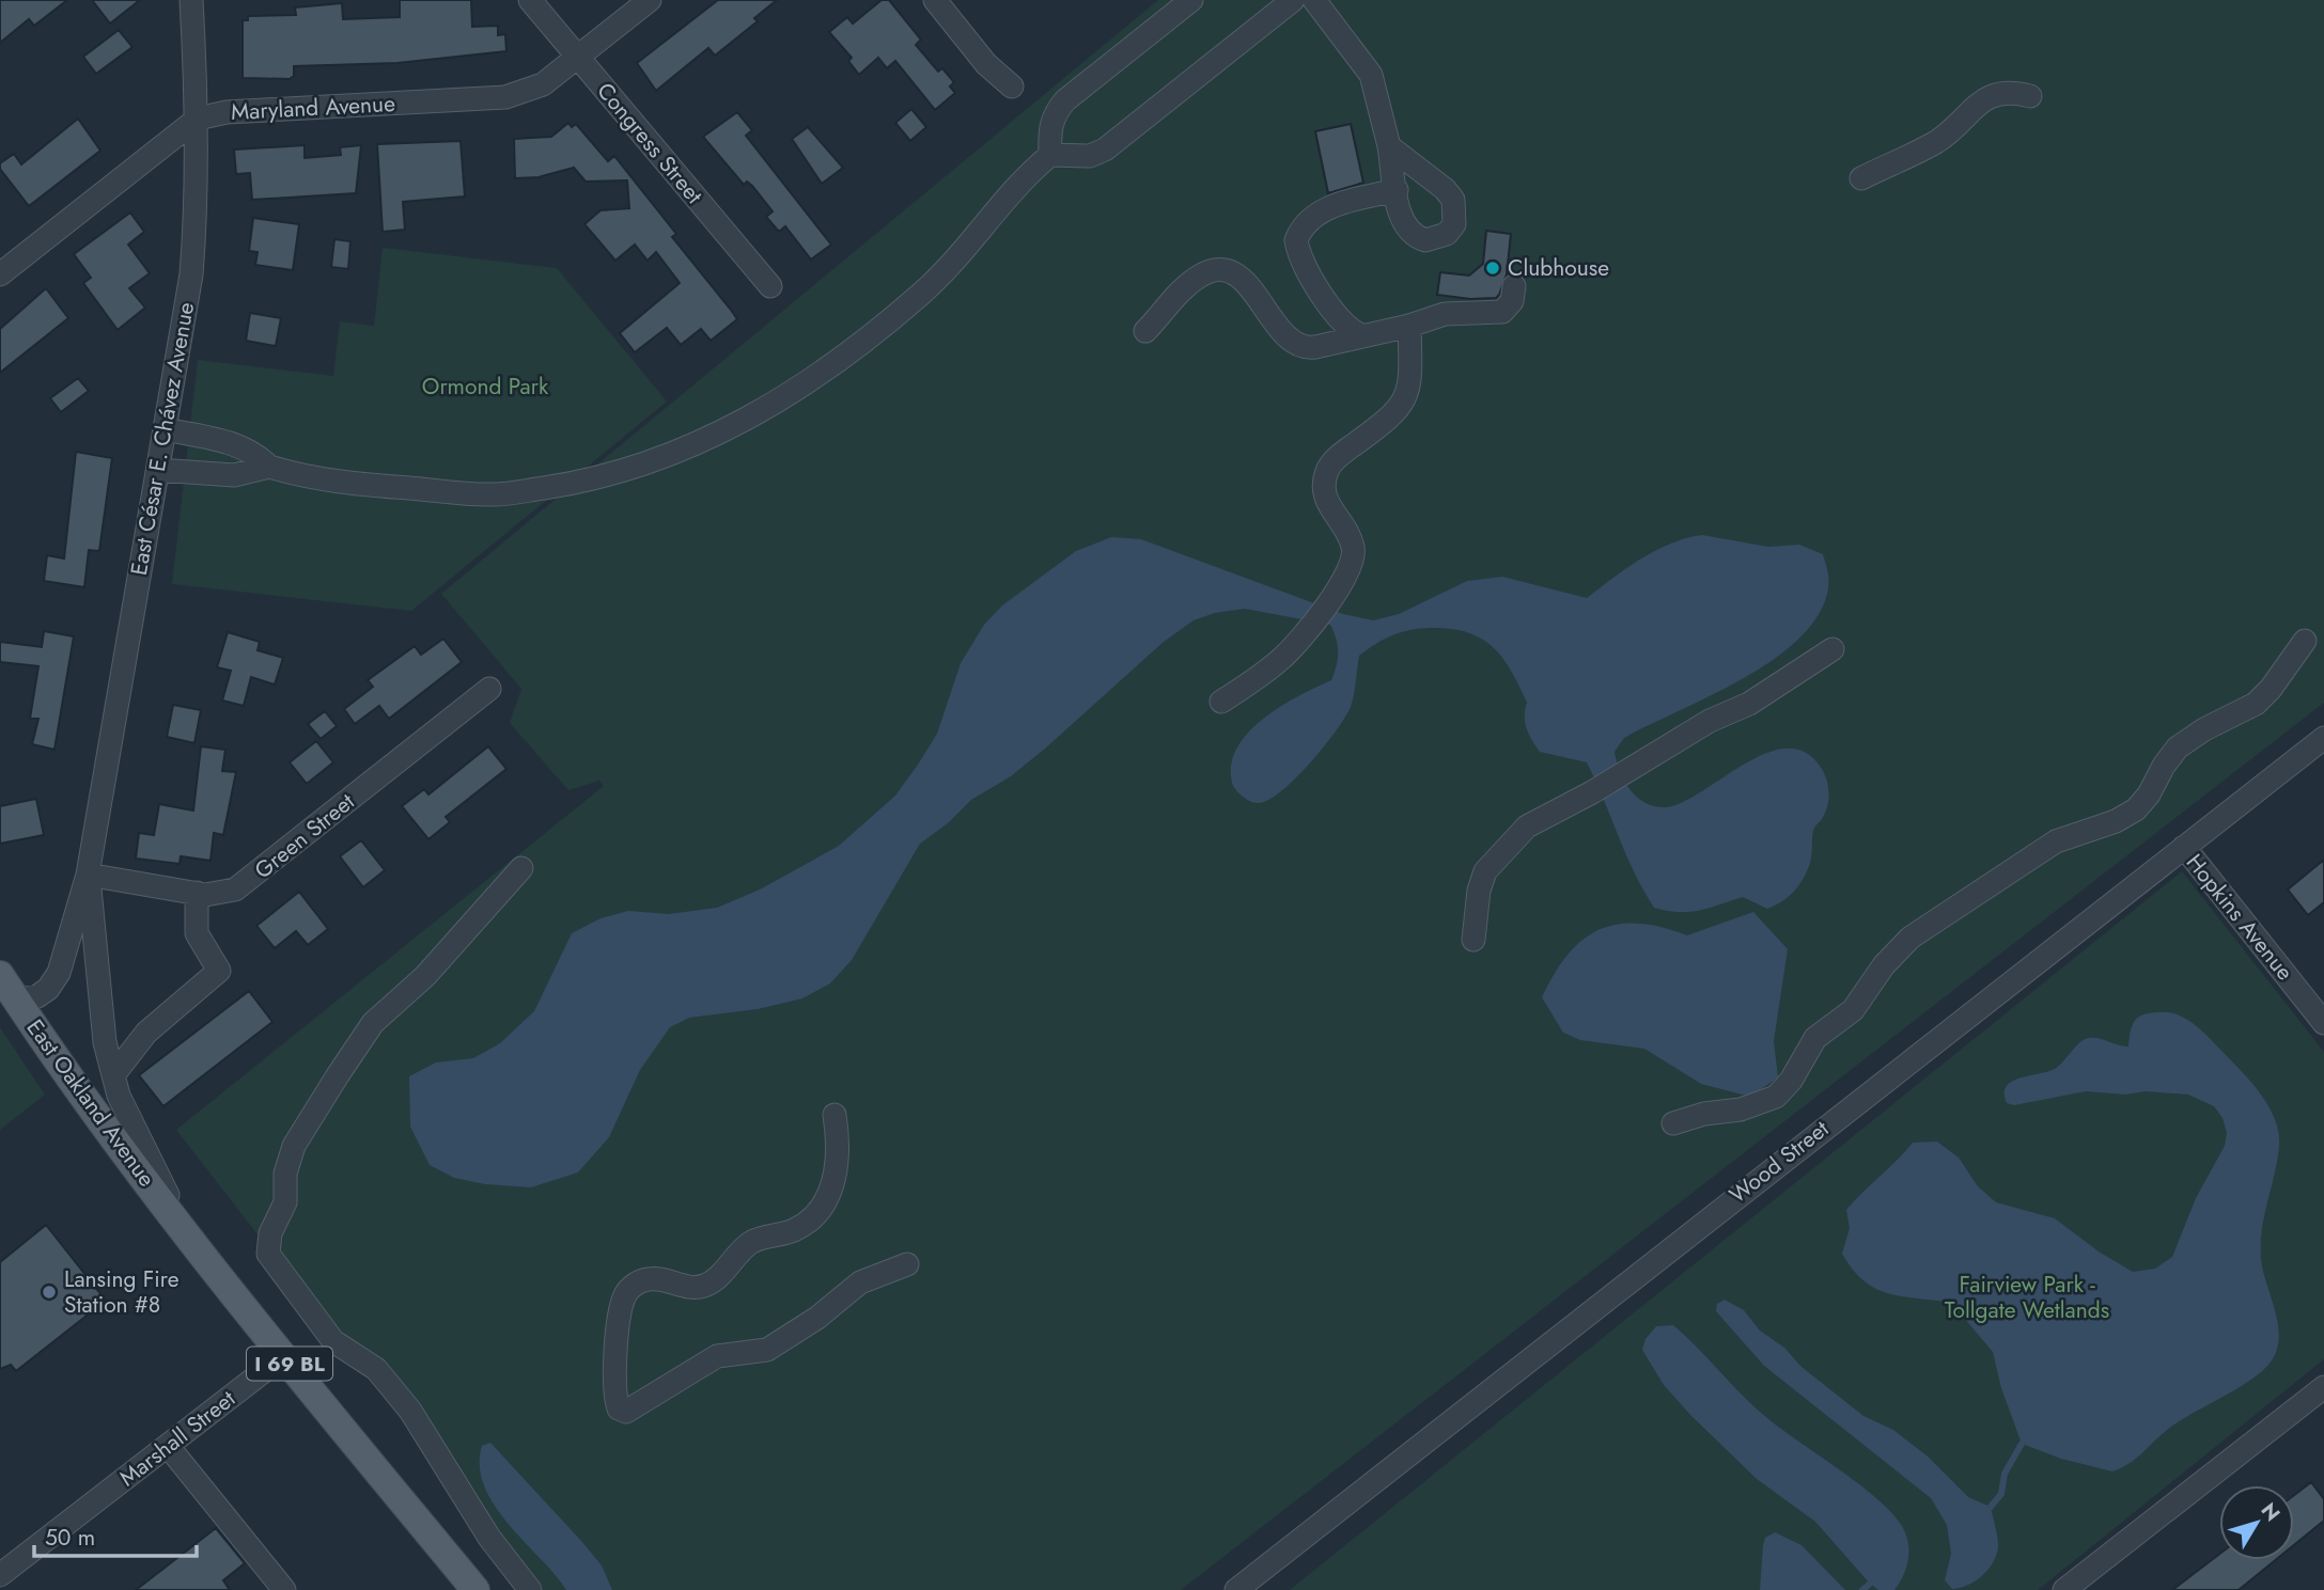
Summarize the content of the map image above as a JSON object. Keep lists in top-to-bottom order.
{
  "streets": {
    "main road": ["East Oakland Avenue", "I 69 BL"],
    "street": [
      "Maryland Avenue",
      "Congress Street",
      "East César E. Chávez Avenue",
      "Green Street",
      "Hopkins Avenue",
      "Wood Street",
      "Marshall Street"
    ]
  },
  "crossings": [
    ["Maryland Avenue", "Congress Street"],
    ["Maryland Avenue", "East César E. Chávez Avenue"],
    ["East César E. Chávez Avenue", "Green Street"],
    ["East César E. Chávez Avenue", "East Oakland Avenue"],
    ["East César E. Chávez Avenue", "I 69 BL"],
    ["Hopkins Avenue", "Wood Street"],
    ["East Oakland Avenue", "I 69 BL"],
    ["I 69 BL", "Marshall Street"]
  ],
  "parks": ["Ormond Park", "Fairview Park - Tollgate Wetlands"],
  "places": ["Clubhouse", "Lansing Fire Station #8"],
  "scale_bar": "50 m",
  "north": "top right"
}
